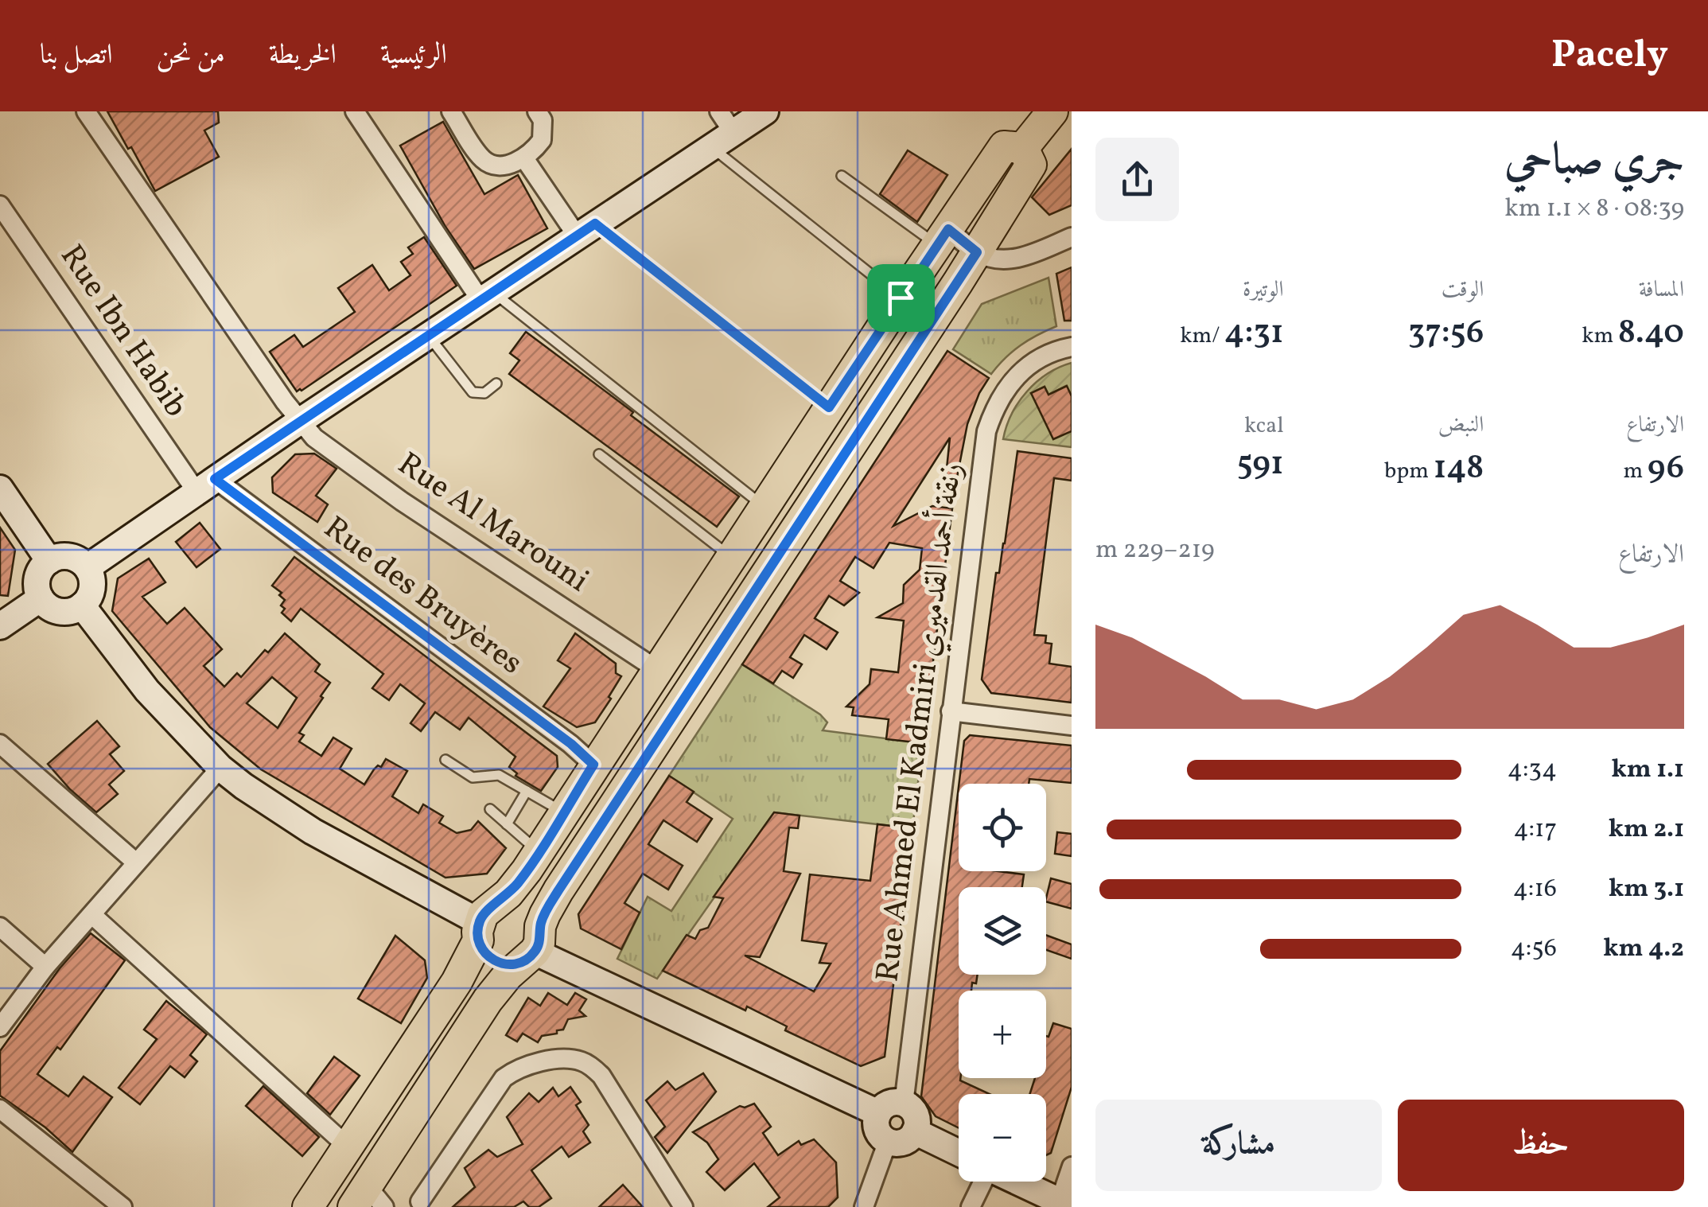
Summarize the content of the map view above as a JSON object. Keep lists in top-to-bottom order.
{
  "streets": {
    "street": [
      "Rue Ibn Habib",
      "Rue Al Marouni",
      "Rue des Bruyères",
      "Rue Ahmed El Kadmiri زنقة أحمد القدميري"
    ]
  },
  "crossings": [
    ["Rue Ibn Habib", "Rue des Bruyères"]
  ],
  "page": {
    "header": "Pacely",
    "nav": [
      "الرئيسية",
      "الخريطة",
      "من نحن",
      "اتصل بنا"
    ],
    "heading": ["جري صباحي", "08:39 · 8 × 1.1 km"],
    "stats": [
      ["المسافة", "8.40 km"],
      ["الوقت", "37:56"],
      ["الوتيرة", "4:31 /km"],
      ["الارتفاع", "96 m"],
      ["النبض", "148 bpm"],
      ["kcal", "591"]
    ],
    "chart": ["الارتفاع", "219–229 m"],
    "list": [
      {
        "name": "1.1 km",
        "note": "4:34"
      },
      {
        "name": "2.1 km",
        "note": "4:17"
      },
      {
        "name": "3.1 km",
        "note": "4:16"
      },
      {
        "name": "4.2 km",
        "note": "4:56"
      }
    ],
    "map_buttons": ["+", "−"],
    "buttons": ["حفظ", "مشاركة"]
  }
}
